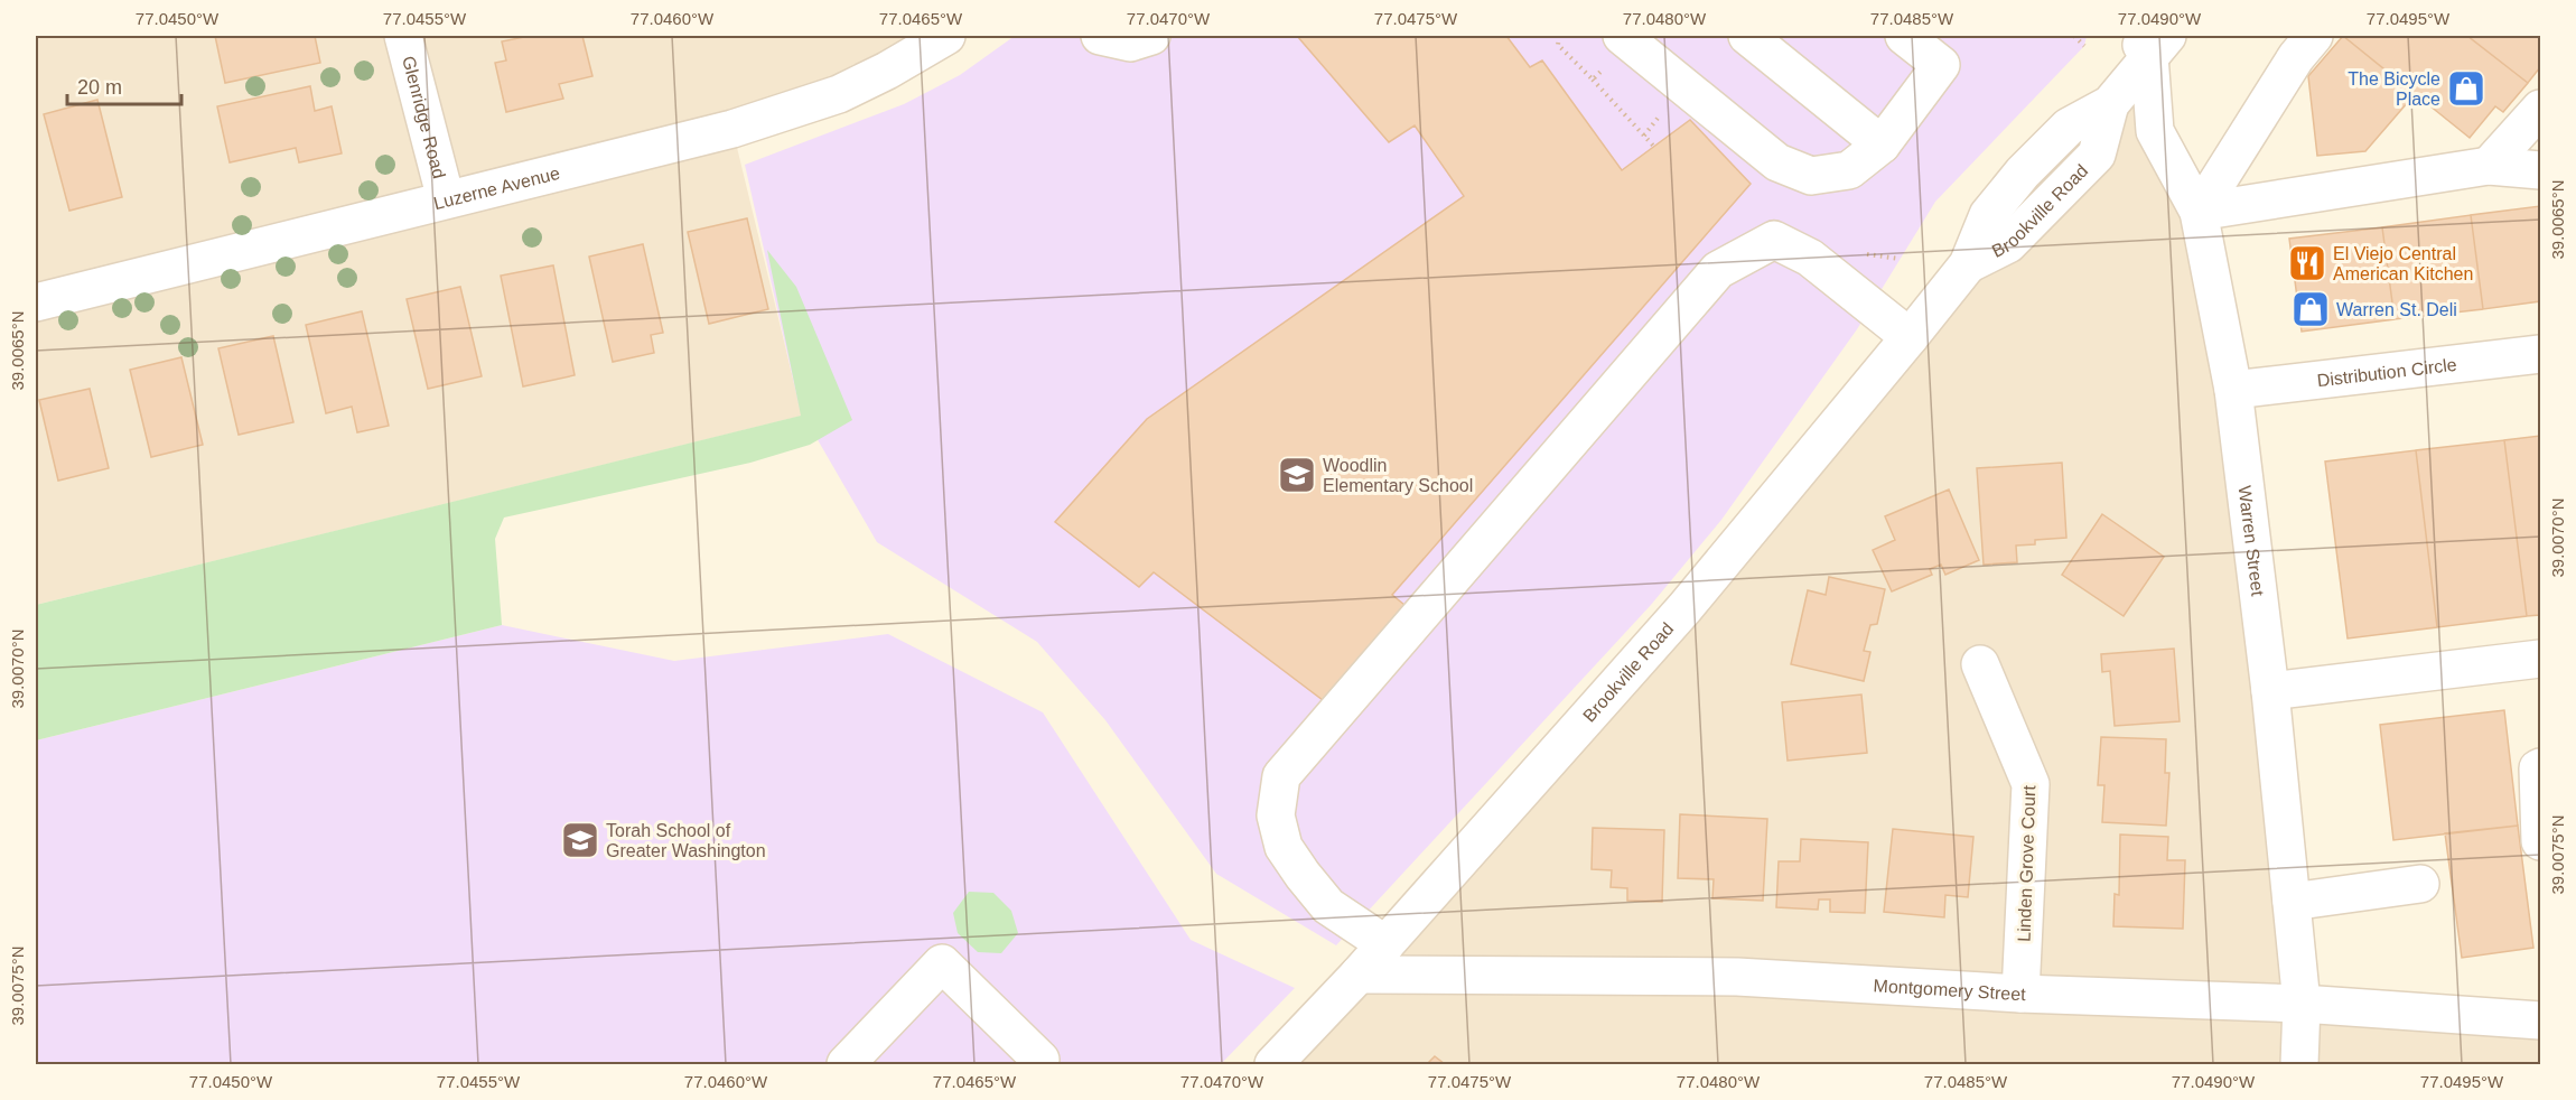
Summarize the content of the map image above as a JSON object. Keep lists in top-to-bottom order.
{
  "streets": {
    "street": [
      "Glenridge Road",
      "Luzerne Avenue",
      "Brookville Road",
      "Distribution Circle",
      "Warren Street",
      "Linden Grove Court",
      "Montgomery Street"
    ]
  },
  "crossings": [
    ["Glenridge Road", "Luzerne Avenue"],
    ["Brookville Road", "Warren Street"],
    ["Brookville Road", "Montgomery Street"],
    ["Distribution Circle", "Warren Street"],
    ["Warren Street", "Montgomery Street"],
    ["Linden Grove Court", "Montgomery Street"]
  ],
  "places": {
    "shop": ["The Bicycle Place", "Warren St. Deli"],
    "restaurant": ["El Viejo Central American Kitchen"],
    "school or university": ["Woodlin Elementary School", "Torah School of Greater Washington"]
  },
  "scale_bar": "20 m",
  "coordinates": [
    "77.0450°W",
    "77.0455°W",
    "77.0460°W",
    "77.0465°W",
    "77.0470°W",
    "77.0475°W",
    "77.0480°W",
    "77.0485°W",
    "77.0490°W",
    "77.0495°W",
    "39.0065°N",
    "39.0070°N",
    "39.0075°N"
  ]
}
